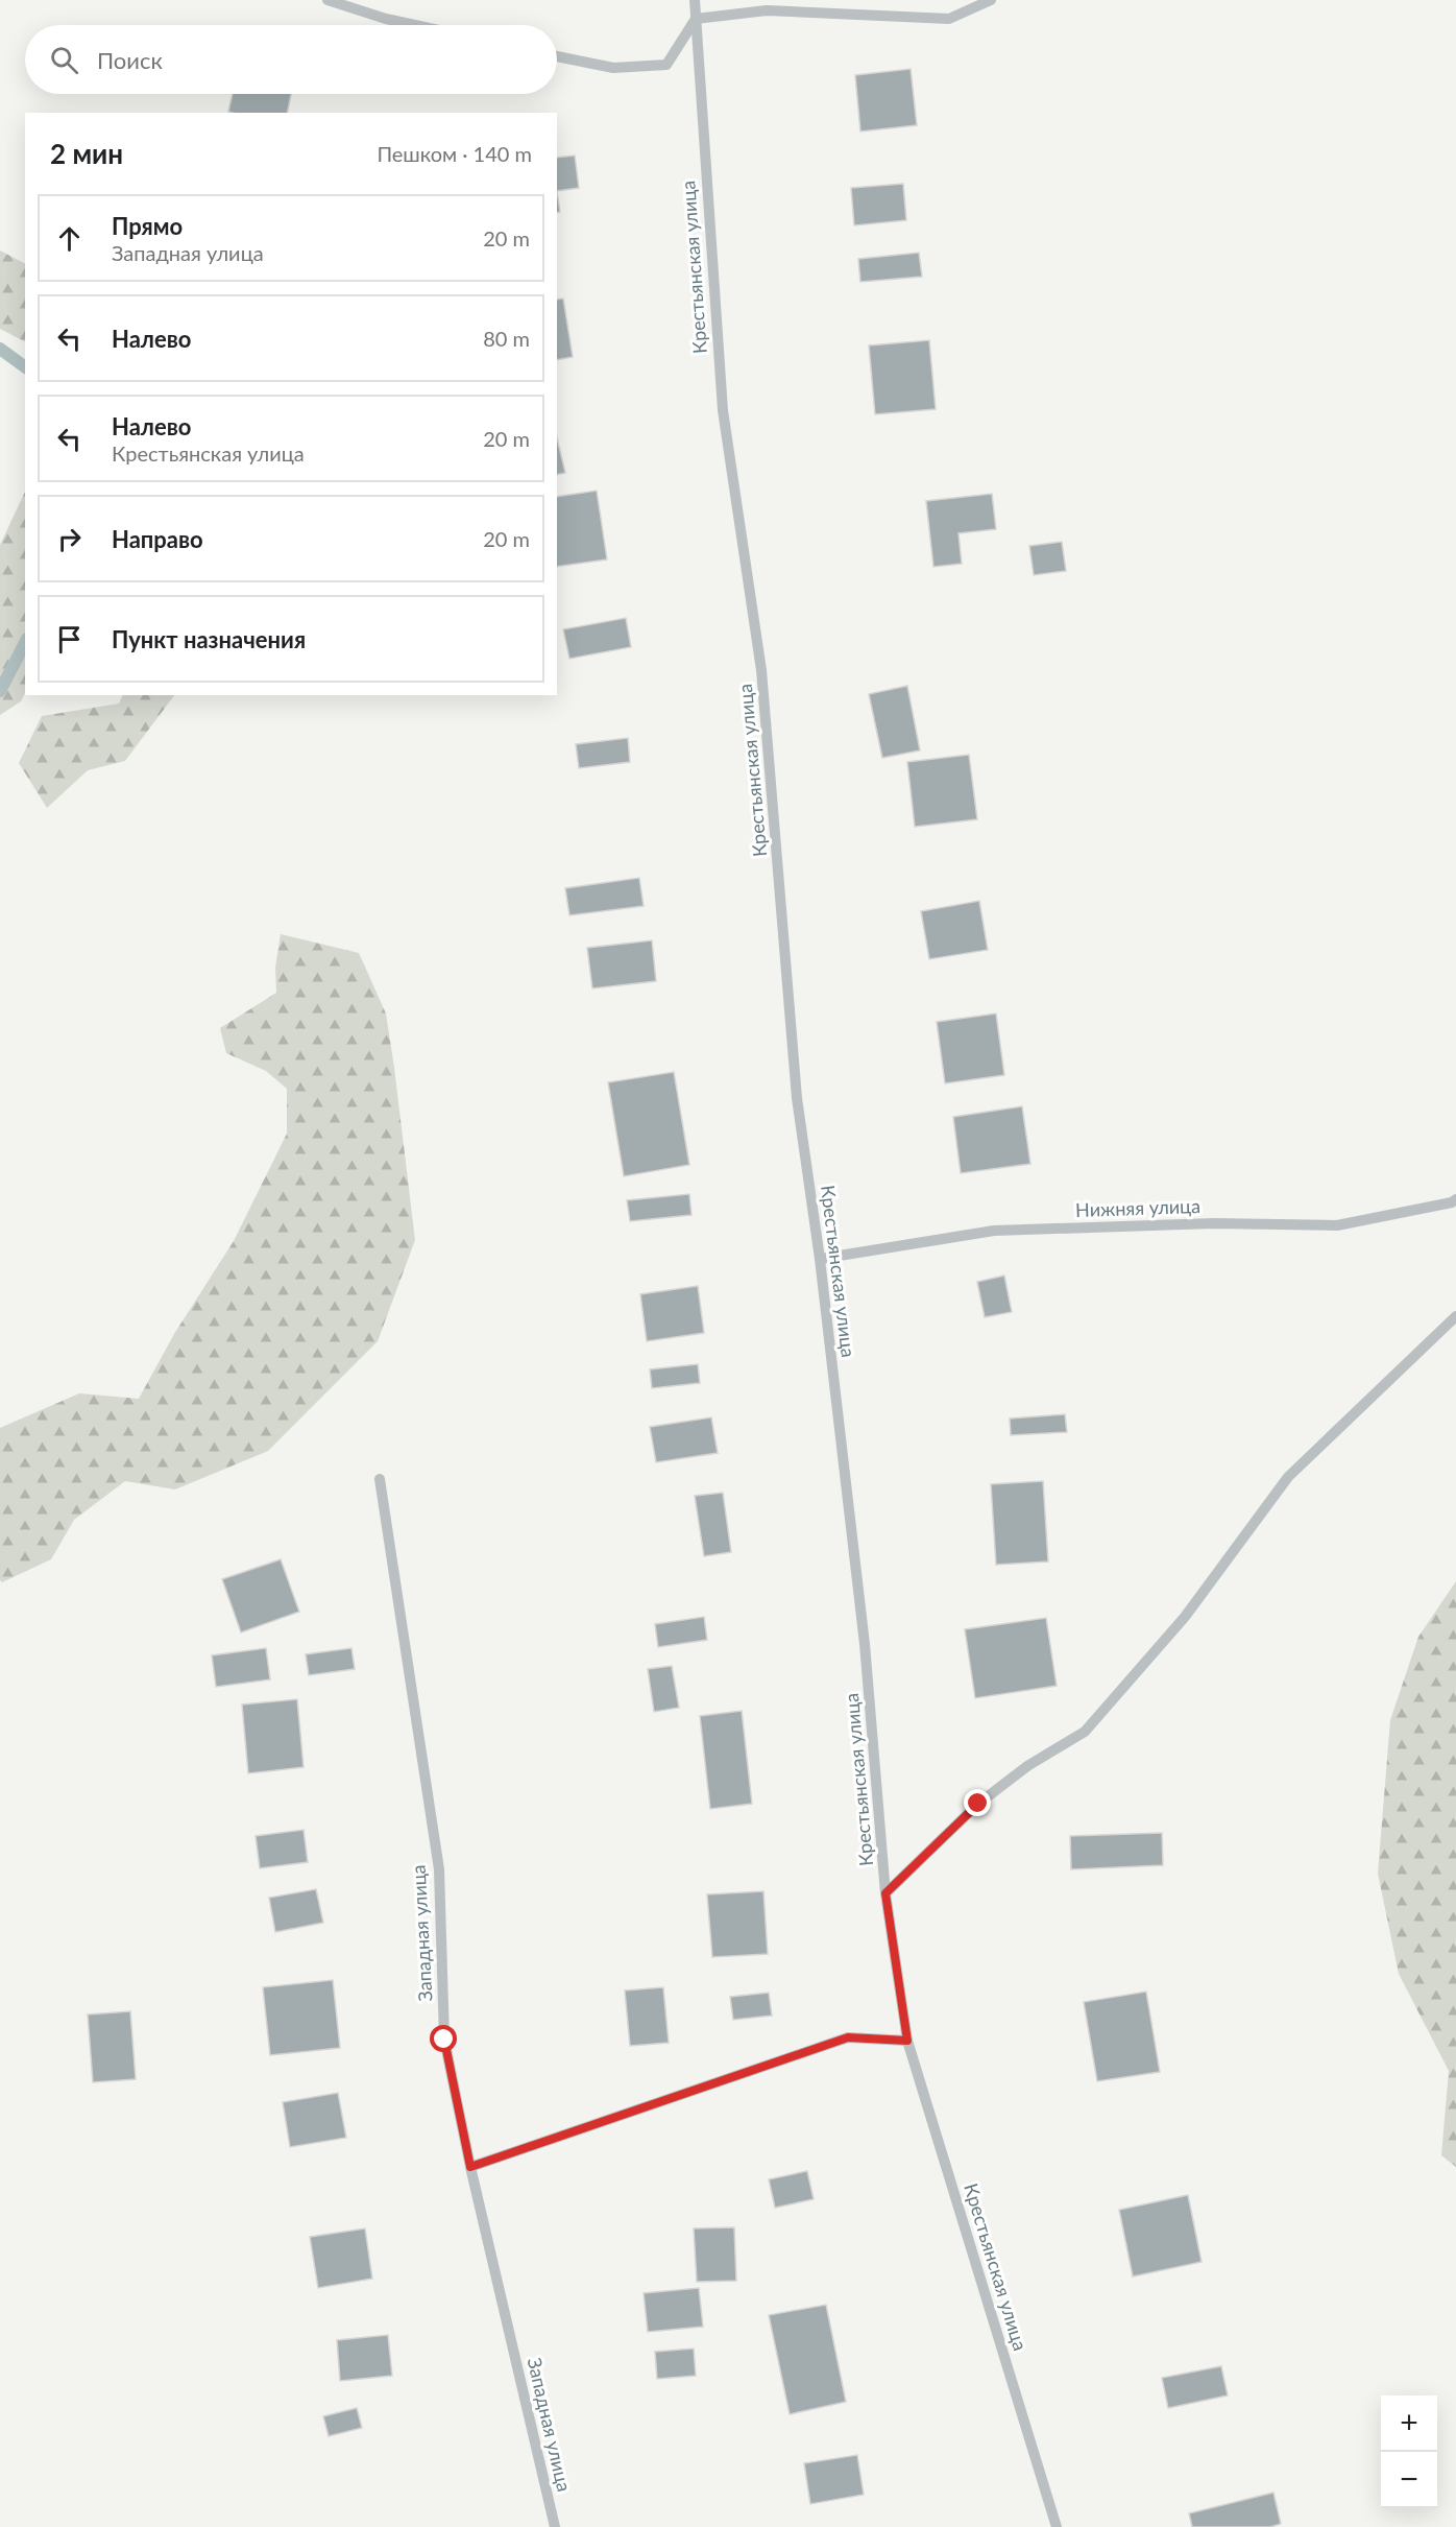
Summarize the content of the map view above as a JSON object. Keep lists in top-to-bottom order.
{
  "streets": {
    "street": ["Крестьянская улица", "Нижняя улица", "Западная улица"]
  },
  "crossings": [
    ["Крестьянская улица", "Нижняя улица"]
  ],
  "page": {
    "search": "Поиск",
    "heading": ["2 мин", "Пешком · 140 m"],
    "list": [
      ["Прямо", "Западная улица", "20 m"],
      ["Налево", "80 m"],
      ["Налево", "Крестьянская улица", "20 m"],
      ["Направо", "20 m"],
      "Пункт назначения"
    ],
    "map_buttons": ["+", "−"]
  }
}
